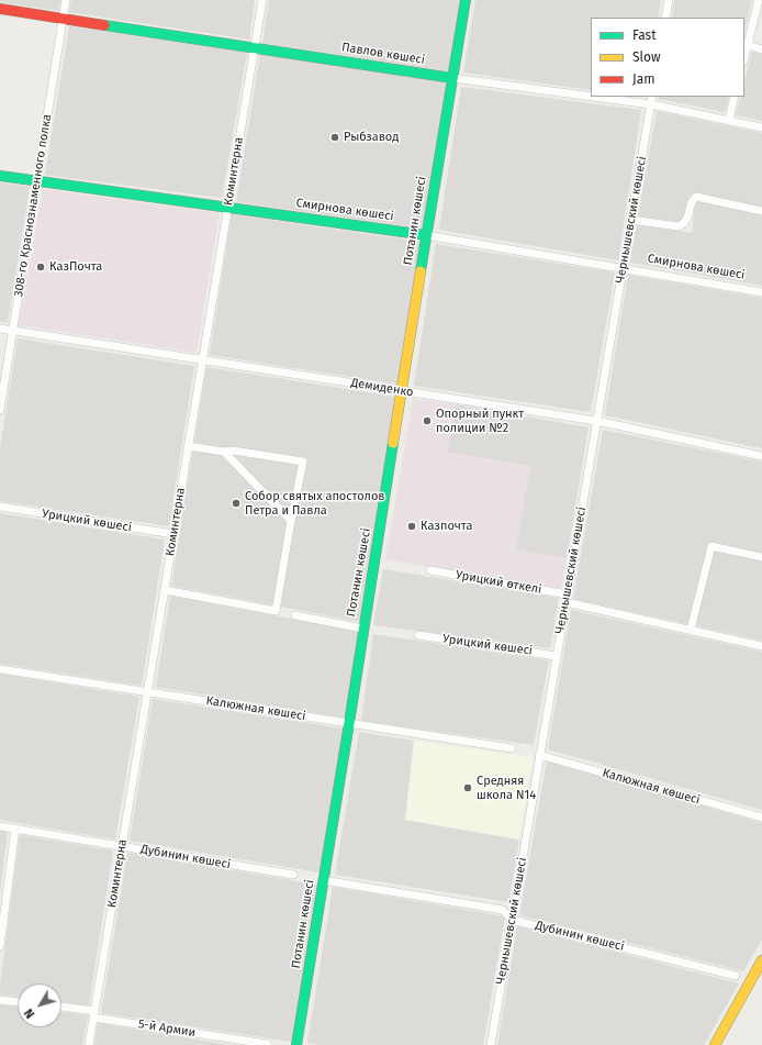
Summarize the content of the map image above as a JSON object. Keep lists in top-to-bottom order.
{
  "streets": {
    "main road": ["Павлов көшесі", "Смирнова көшесі", "Потанин көшесі"],
    "street": [
      "Коминтерна",
      "308-го Краснознаменного полка",
      "Чернышевский көшесі",
      "Демиденко",
      "Урицкий көшесі",
      "Урицкий өткелі",
      "Калюжная көшесі",
      "Дубинин көшесі",
      "5-й Армии"
    ]
  },
  "crossings": [
    ["Павлов көшесі", "Коминтерна"],
    ["Павлов көшесі", "308-го Краснознаменного полка"],
    ["Павлов көшесі", "Чернышевский көшесі"],
    ["Павлов көшесі", "Потанин көшесі"],
    ["Коминтерна", "Смирнова көшесі"],
    ["Коминтерна", "Демиденко"],
    ["Коминтерна", "Урицкий көшесі"],
    ["Коминтерна", "Калюжная көшесі"],
    ["Коминтерна", "Дубинин көшесі"],
    ["Коминтерна", "5-й Армии"],
    ["308-го Краснознаменного полка", "Смирнова көшесі"],
    ["308-го Краснознаменного полка", "Демиденко"],
    ["Смирнова көшесі", "Чернышевский көшесі"],
    ["Смирнова көшесі", "Потанин көшесі"],
    ["Чернышевский көшесі", "Демиденко"],
    ["Чернышевский көшесі", "Урицкий көшесі"],
    ["Чернышевский көшесі", "Урицкий өткелі"],
    ["Чернышевский көшесі", "Калюжная көшесі"],
    ["Чернышевский көшесі", "Дубинин көшесі"],
    ["Потанин көшесі", "Демиденко"],
    ["Потанин көшесі", "Калюжная көшесі"],
    ["Потанин көшесі", "Дубинин көшесі"]
  ],
  "places": [
    "Рыбзавод",
    "КазПочта",
    "Опорный пункт полиции №2",
    "Собор святых апостолов Петра и Павла",
    "Казпочта",
    "Средняя школа N14"
  ],
  "legend": ["Fast", "Slow", "Jam"],
  "north": "bottom left"
}
